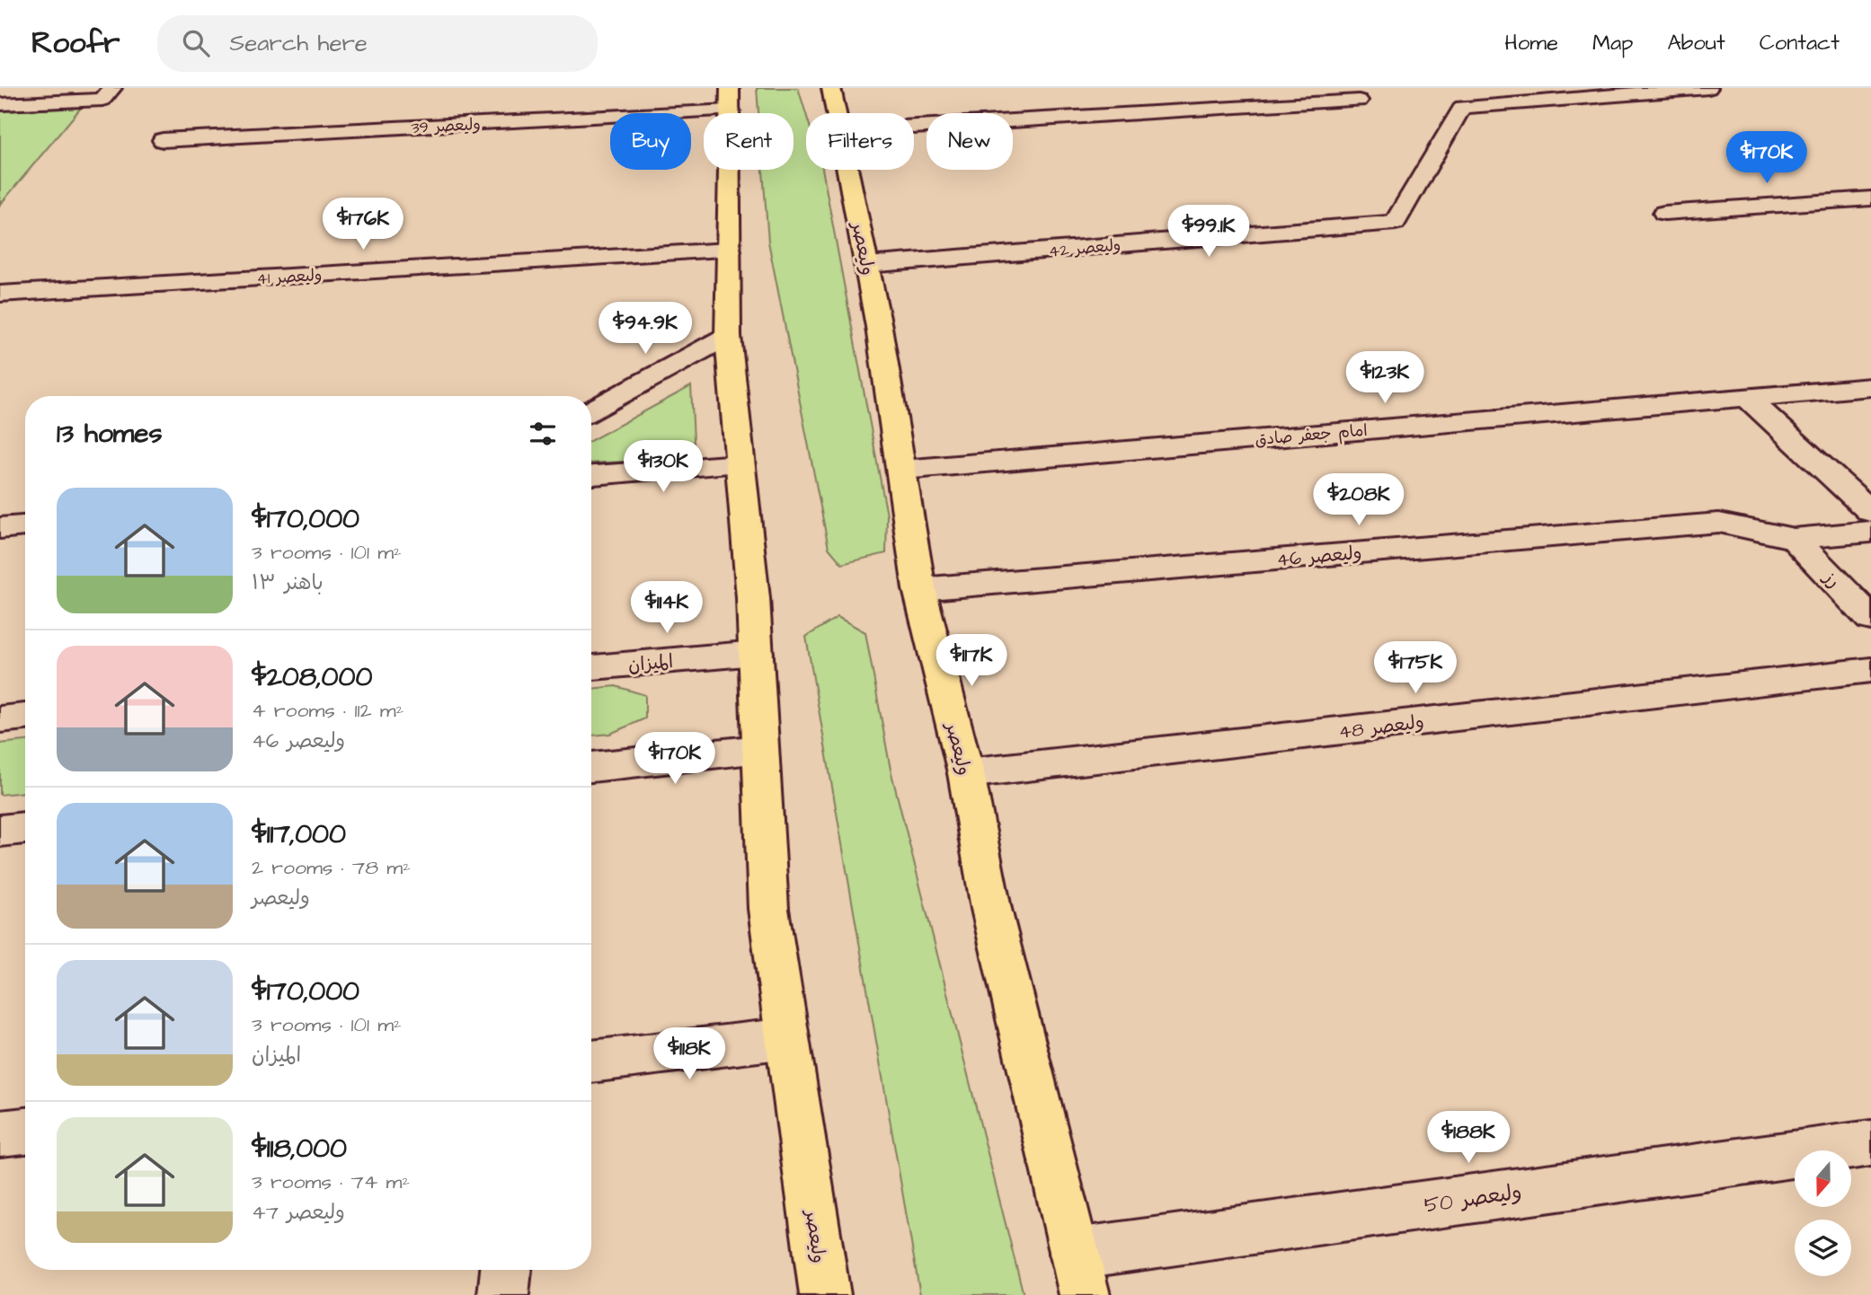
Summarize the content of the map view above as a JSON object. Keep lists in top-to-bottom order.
{
  "streets": {
    "main road": ["ولیعصر"],
    "street": [
      "ولیعصر 39",
      "ولیعصر 42",
      "ولیعصر 41",
      "امام جعفر صادق",
      "ولیعصر 46",
      "رز",
      "المیزان",
      "ولیعصر 48",
      "ولیعصر 50"
    ]
  },
  "crossings": [
    ["ولیعصر 39", "ولیعصر"],
    ["ولیعصر 42", "ولیعصر"],
    ["ولیعصر", "ولیعصر 41"],
    ["ولیعصر", "امام جعفر صادق"],
    ["ولیعصر", "ولیعصر 46"],
    ["ولیعصر", "المیزان"],
    ["ولیعصر", "ولیعصر 48"],
    ["ولیعصر", "ولیعصر 50"],
    ["ولیعصر 46", "رز"]
  ],
  "north": "bottom",
  "page": {
    "header": "Roofr",
    "search": "Search here",
    "nav": [
      "Home",
      "Map",
      "About",
      "Contact"
    ],
    "chip": [
      "Buy",
      "Rent",
      "Filters",
      "New"
    ],
    "price": [
      "$170K",
      "$176K",
      "$99.1K",
      "$94.9K",
      "$123K",
      "$130K",
      "$208K",
      "$114K",
      "$117K",
      "$175K",
      "$170K",
      "$118K",
      "$188K"
    ],
    "heading": "13 homes",
    "list": [
      {
        "name": "$170,000",
        "note": "3 rooms · 101 m² · باهنر ۱۳"
      },
      {
        "name": "$208,000",
        "note": "4 rooms · 112 m² · ولیعصر 46"
      },
      {
        "name": "$117,000",
        "note": "2 rooms · 78 m² · ولیعصر"
      },
      {
        "name": "$170,000",
        "note": "3 rooms · 101 m² · المیزان"
      },
      {
        "name": "$118,000",
        "note": "3 rooms · 74 m² · ولیعصر 47"
      }
    ]
  }
}
